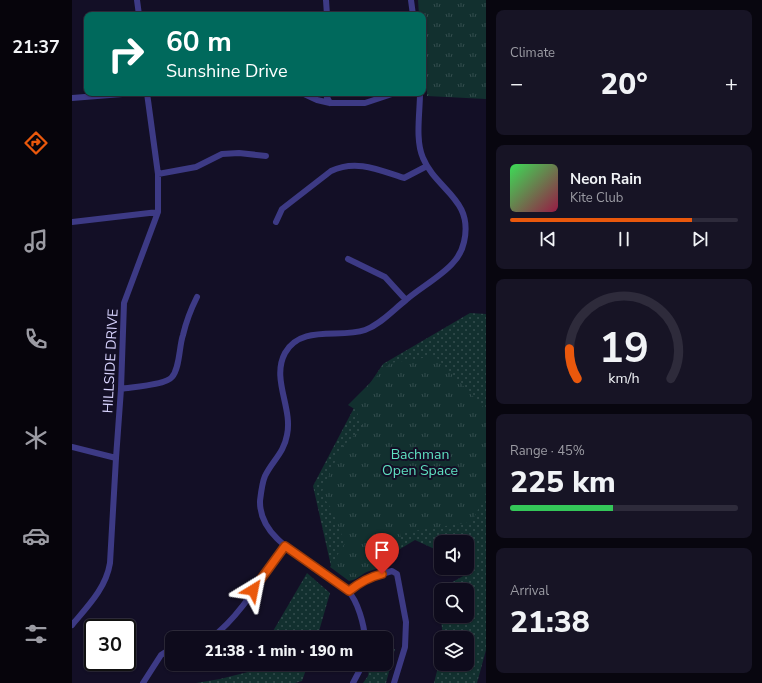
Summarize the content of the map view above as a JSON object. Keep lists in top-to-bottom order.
{
  "streets": {
    "street": ["HILLSIDE DRIVE"]
  },
  "parks": ["Bachman Open Space"],
  "page": {
    "tabs": "21:37",
    "tile": [
      "Climate",
      ["Range · 45%", "225 km"],
      ["Arrival", "21:38"]
    ],
    "turn": ["60 m", "Sunshine Drive"],
    "heat": ["−", "20°", "+"],
    "song": ["Neon Rain", "Kite Club"],
    "limit": "30",
    "trip": "21:38 · 1 min · 190 m",
    "gauge": ["19", "km/h"]
  }
}
